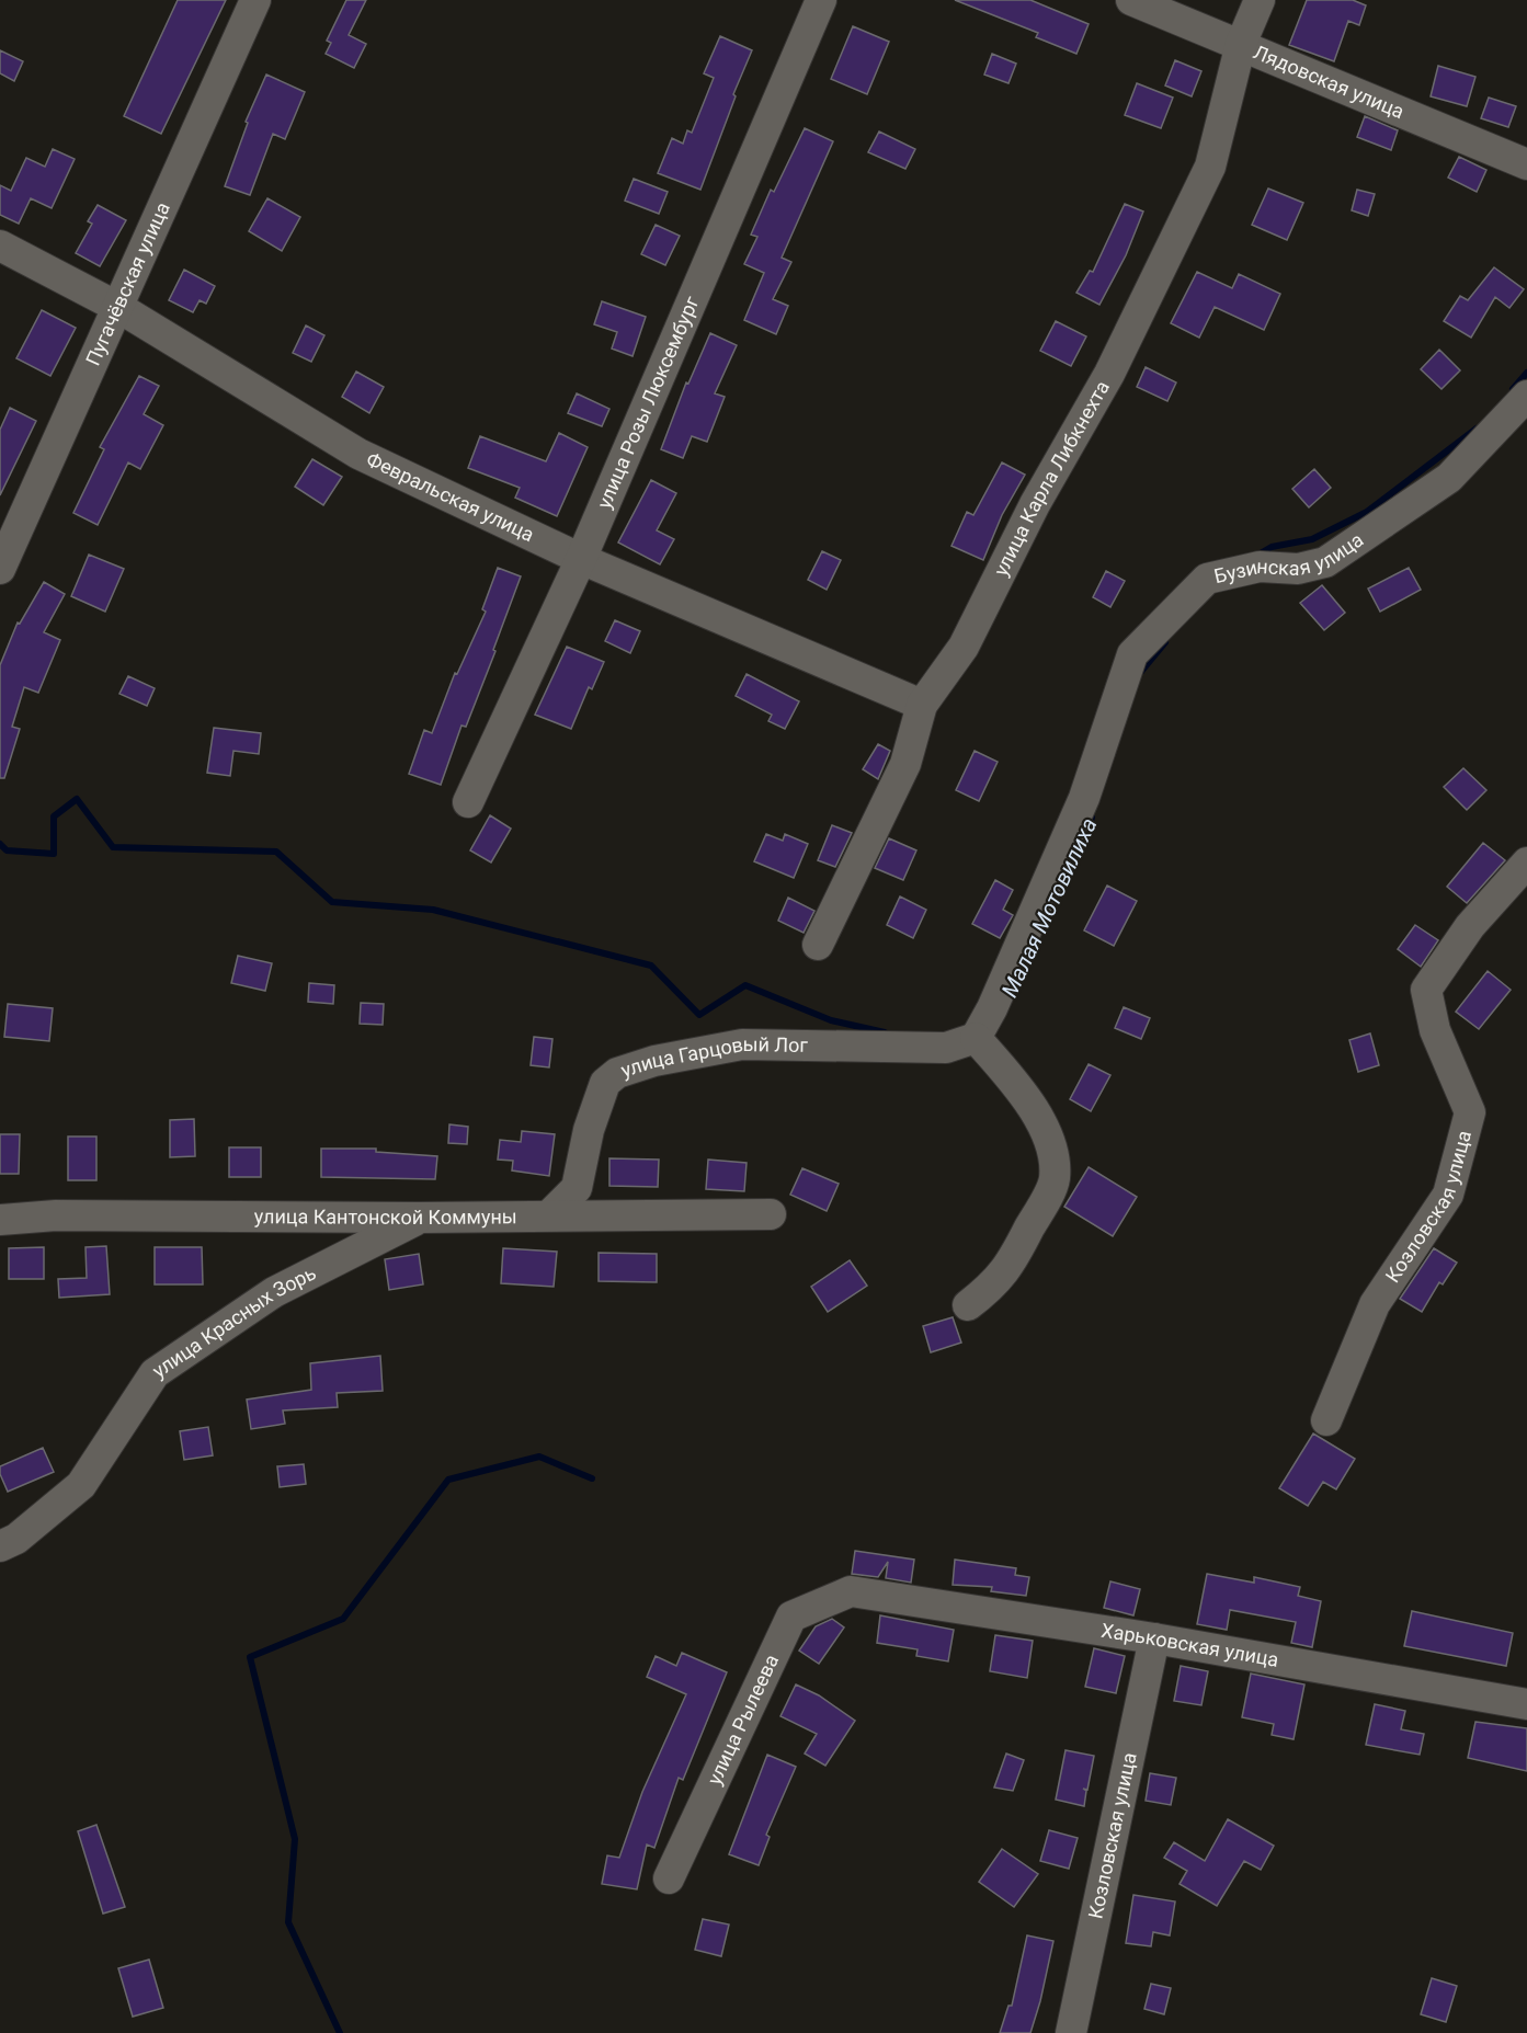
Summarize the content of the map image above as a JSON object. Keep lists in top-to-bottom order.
{
  "streets": {
    "street": [
      "Лядовская улица",
      "Пугачёвская улица",
      "улица Розы Люксембург",
      "улица Карла Либкнехта",
      "Февральская улица",
      "Бузинская улица",
      "улица Гарцовый Лог",
      "Козловская улица",
      "улица Кантонской Коммуны",
      "улица Красных Зорь",
      "Харьковская улица",
      "улица Рылеева"
    ]
  },
  "crossings": [
    ["Лядовская улица", "улица Карла Либкнехта"],
    ["Пугачёвская улица", "Февральская улица"],
    ["улица Розы Люксембург", "Февральская улица"],
    ["улица Карла Либкнехта", "Февральская улица"],
    ["Бузинская улица", "улица Гарцовый Лог"],
    ["улица Гарцовый Лог", "улица Кантонской Коммуны"],
    ["Козловская улица", "Харьковская улица"],
    ["улица Кантонской Коммуны", "улица Красных Зорь"],
    ["Харьковская улица", "улица Рылеева"]
  ],
  "water": ["Малая Мотовилиха"]
}
